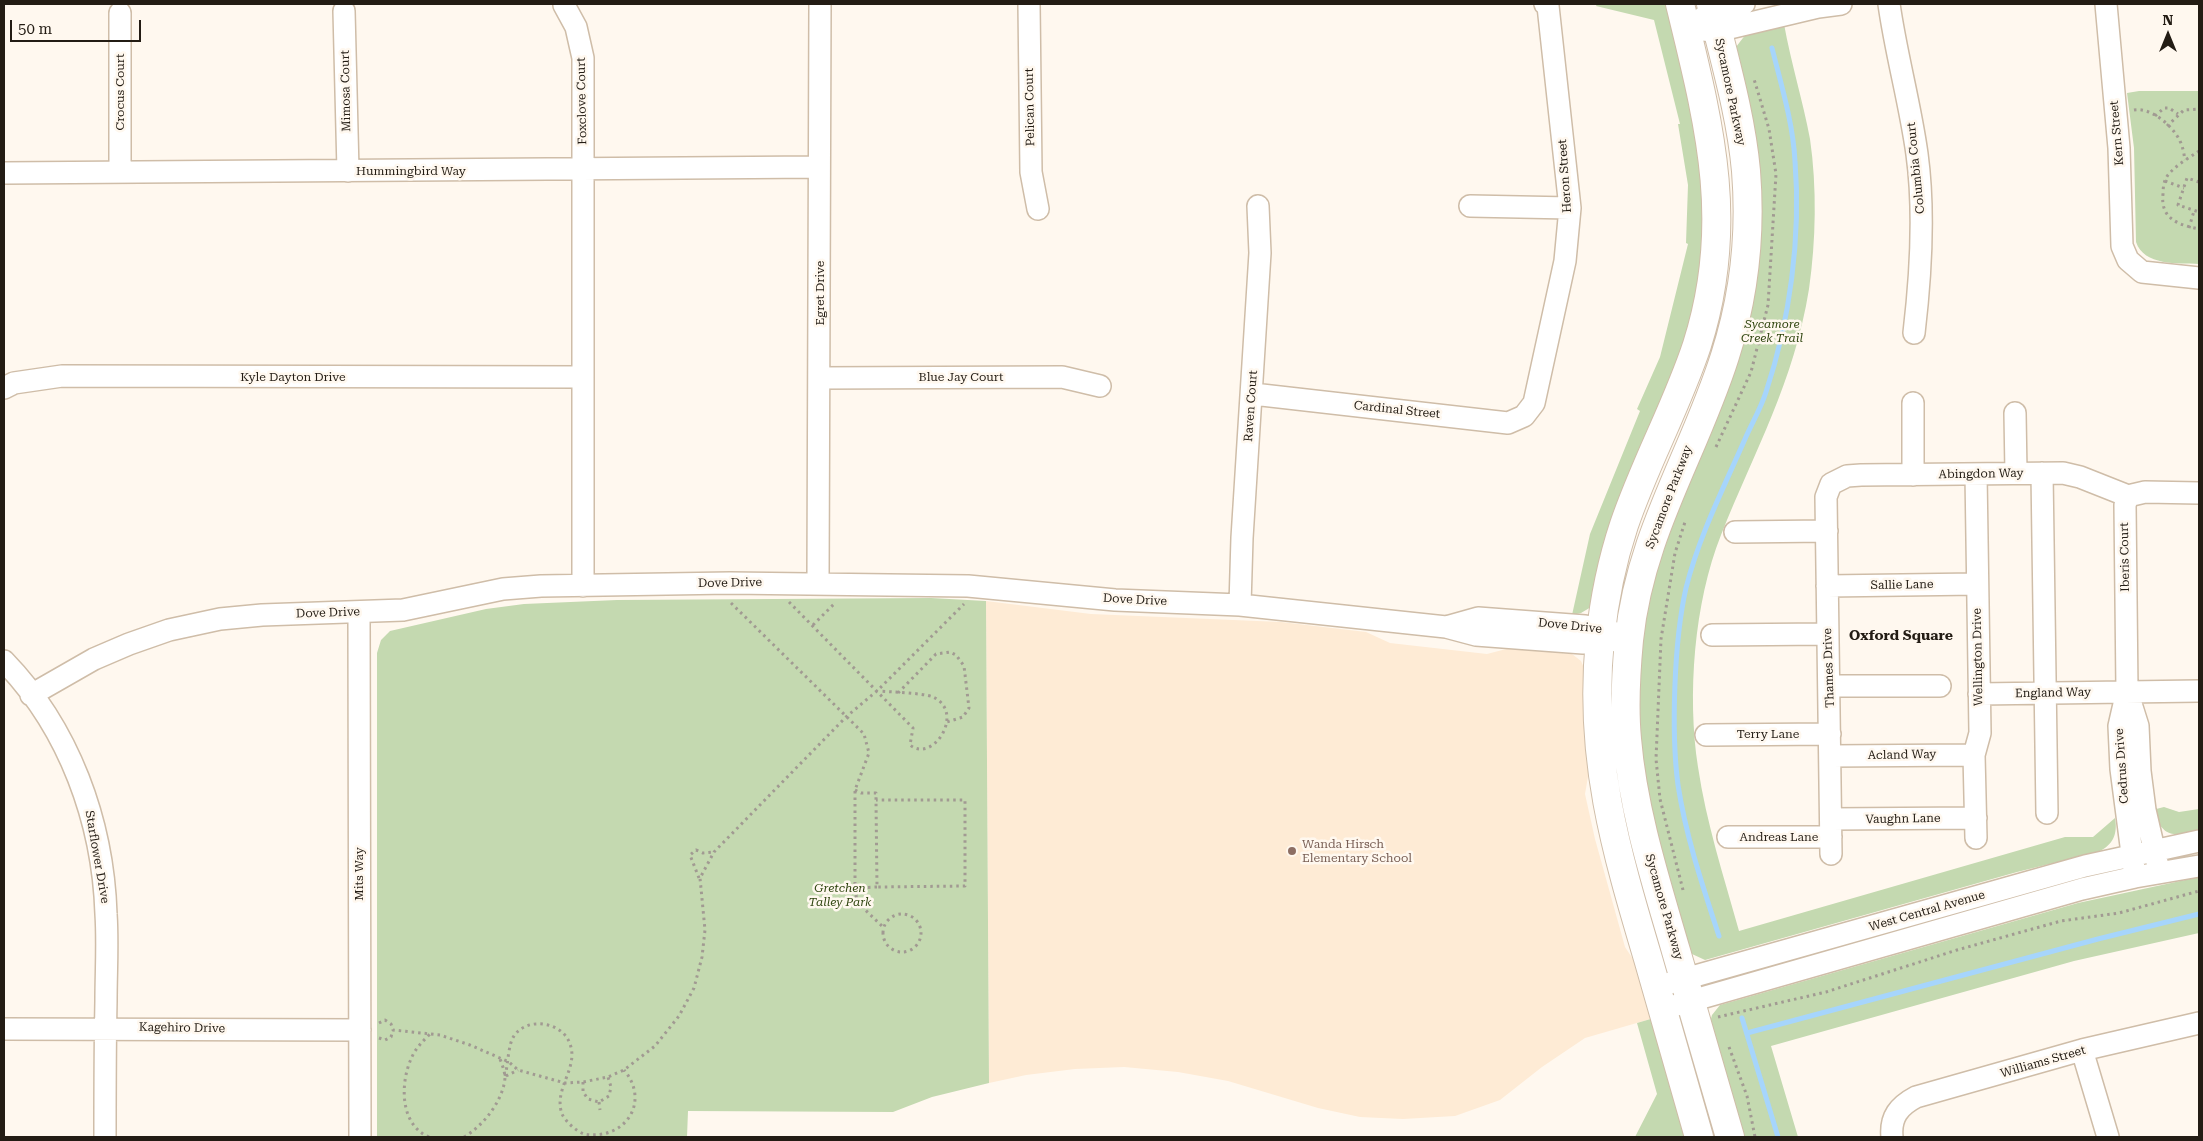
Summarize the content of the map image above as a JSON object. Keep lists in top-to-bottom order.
{
  "streets": {
    "main road": ["Sycamore Parkway"],
    "street": [
      "Mimosa Court",
      "Crocus Court",
      "Foxclove Court",
      "Pelican Court",
      "Kern Street",
      "Columbia Court",
      "Hummingbird Way",
      "Heron Street",
      "Egret Drive",
      "Kyle Dayton Drive",
      "Blue Jay Court",
      "Raven Court",
      "Cardinal Street",
      "Abingdon Way",
      "Iberis Court",
      "Dove Drive",
      "Sallie Lane",
      "Wellington Drive",
      "Thames Drive",
      "England Way",
      "Terry Lane",
      "Acland Way",
      "Cedrus Drive",
      "Vaughn Lane",
      "Andreas Lane",
      "Starflower Drive",
      "Mits Way",
      "West Central Avenue",
      "Kagehiro Drive",
      "Williams Street"
    ]
  },
  "crossings": [
    ["Mimosa Court", "Hummingbird Way"],
    ["Crocus Court", "Hummingbird Way"],
    ["Sycamore Parkway", "Dove Drive"],
    ["Sycamore Parkway", "West Central Avenue"],
    ["Foxclove Court", "Hummingbird Way"],
    ["Foxclove Court", "Kyle Dayton Drive"],
    ["Foxclove Court", "Dove Drive"],
    ["Hummingbird Way", "Egret Drive"],
    ["Heron Street", "Cardinal Street"],
    ["Egret Drive", "Blue Jay Court"],
    ["Egret Drive", "Dove Drive"],
    ["Raven Court", "Cardinal Street"],
    ["Raven Court", "Dove Drive"],
    ["Abingdon Way", "Iberis Court"],
    ["Abingdon Way", "Wellington Drive"],
    ["Abingdon Way", "Thames Drive"],
    ["Iberis Court", "England Way"],
    ["Iberis Court", "Cedrus Drive"],
    ["Dove Drive", "Starflower Drive"],
    ["Dove Drive", "Mits Way"],
    ["Sallie Lane", "Wellington Drive"],
    ["Sallie Lane", "Thames Drive"],
    ["Wellington Drive", "England Way"],
    ["Wellington Drive", "Acland Way"],
    ["Wellington Drive", "Vaughn Lane"],
    ["Thames Drive", "Terry Lane"],
    ["Thames Drive", "Acland Way"],
    ["Thames Drive", "Vaughn Lane"],
    ["Thames Drive", "Andreas Lane"],
    ["England Way", "Cedrus Drive"],
    ["Cedrus Drive", "West Central Avenue"],
    ["Vaughn Lane", "Andreas Lane"],
    ["Starflower Drive", "Kagehiro Drive"],
    ["Mits Way", "Kagehiro Drive"]
  ],
  "districts": ["Oxford Square"],
  "parks": ["Sycamore Creek Trail", "Gretchen Talley Park"],
  "places": ["Wanda Hirsch Elementary School"],
  "scale_bar": "50 m",
  "north": "top"
}
